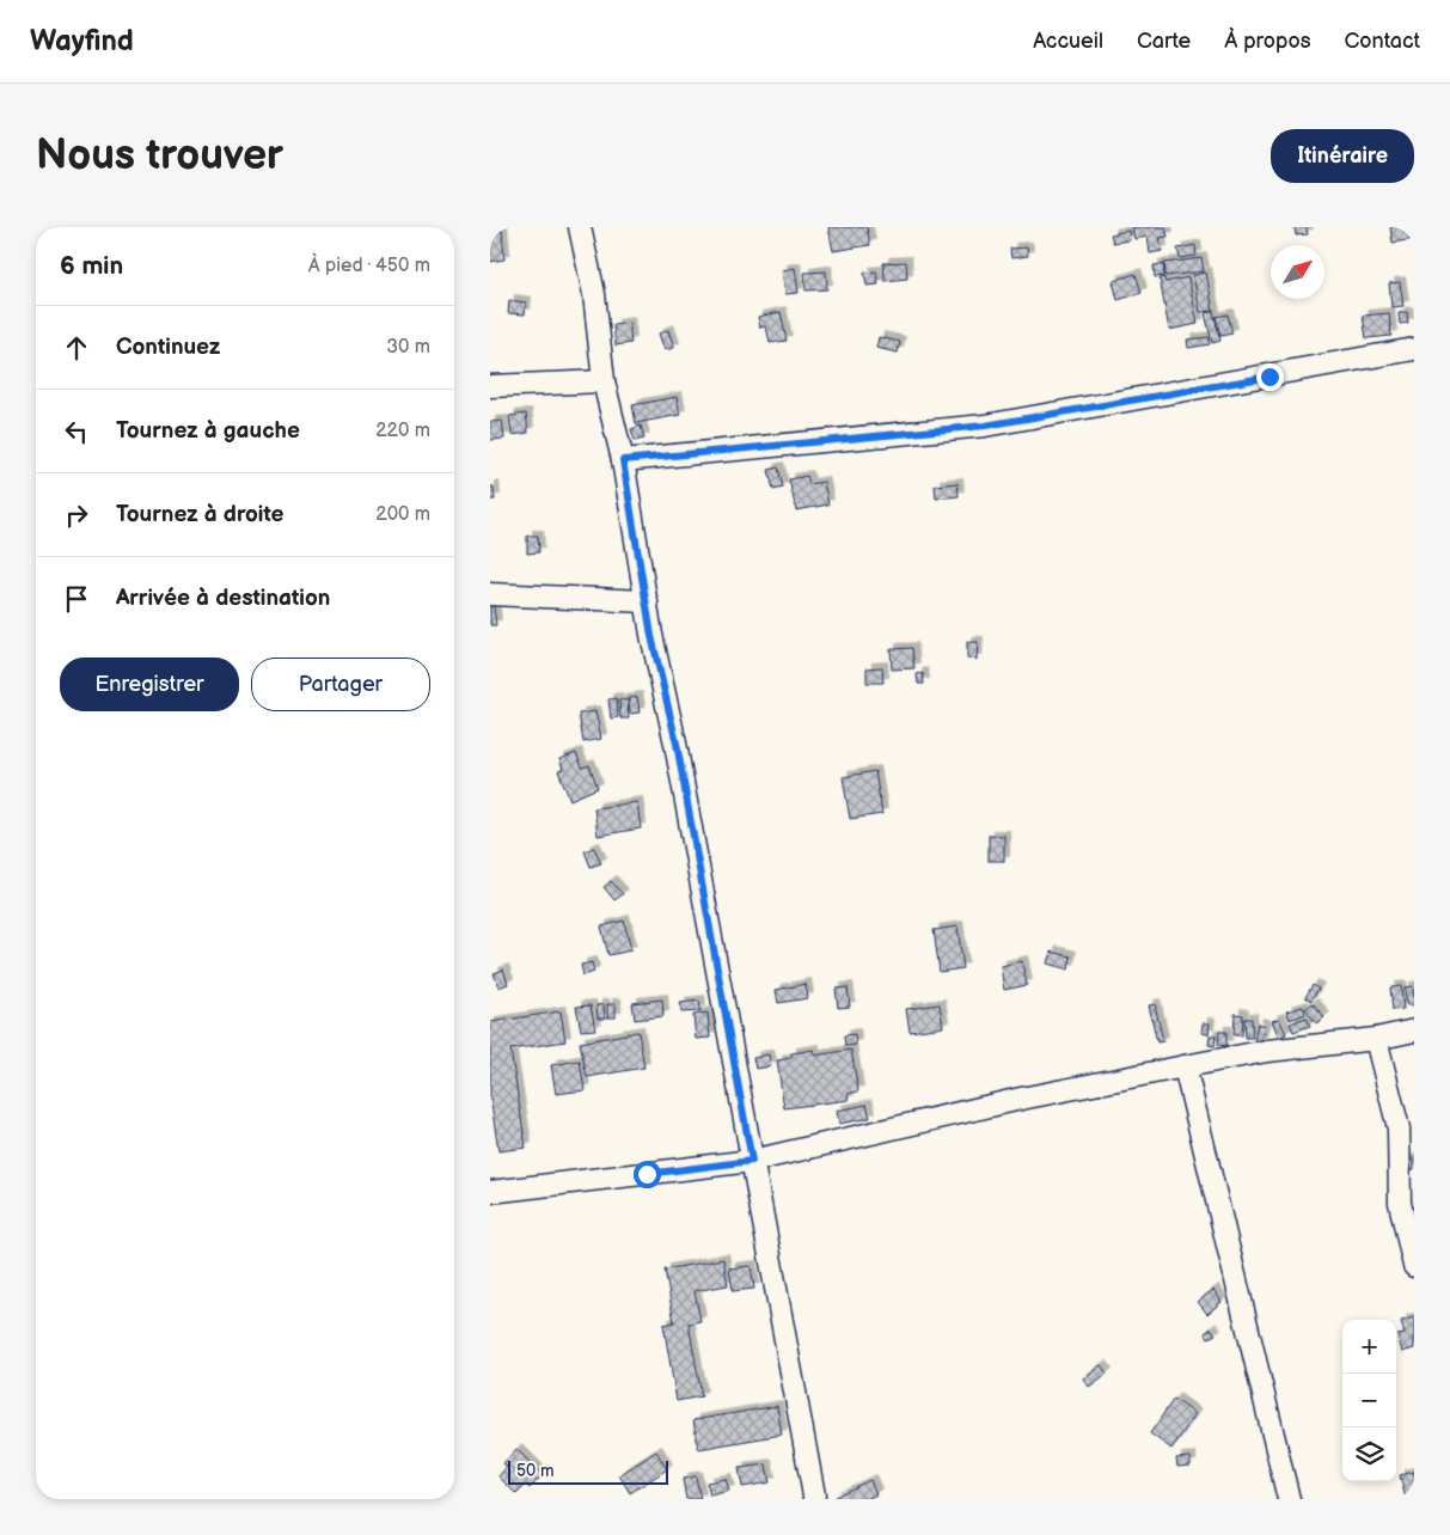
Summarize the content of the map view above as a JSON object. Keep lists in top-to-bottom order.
{
  "scale_bar": "50 m",
  "north": "top right",
  "page": {
    "header": "Wayfind",
    "nav": [
      "Accueil",
      "Carte",
      "À propos",
      "Contact"
    ],
    "buttons": [
      "Itinéraire",
      ["Enregistrer", "Partager"]
    ],
    "title": "Nous trouver",
    "heading": ["6 min", "À pied · 450 m"],
    "list": [
      ["Continuez", "30 m"],
      ["Tournez à gauche", "220 m"],
      ["Tournez à droite", "200 m"],
      "Arrivée à destination"
    ],
    "map_buttons": ["+", "−"],
    "scale": "50 m"
  }
}
